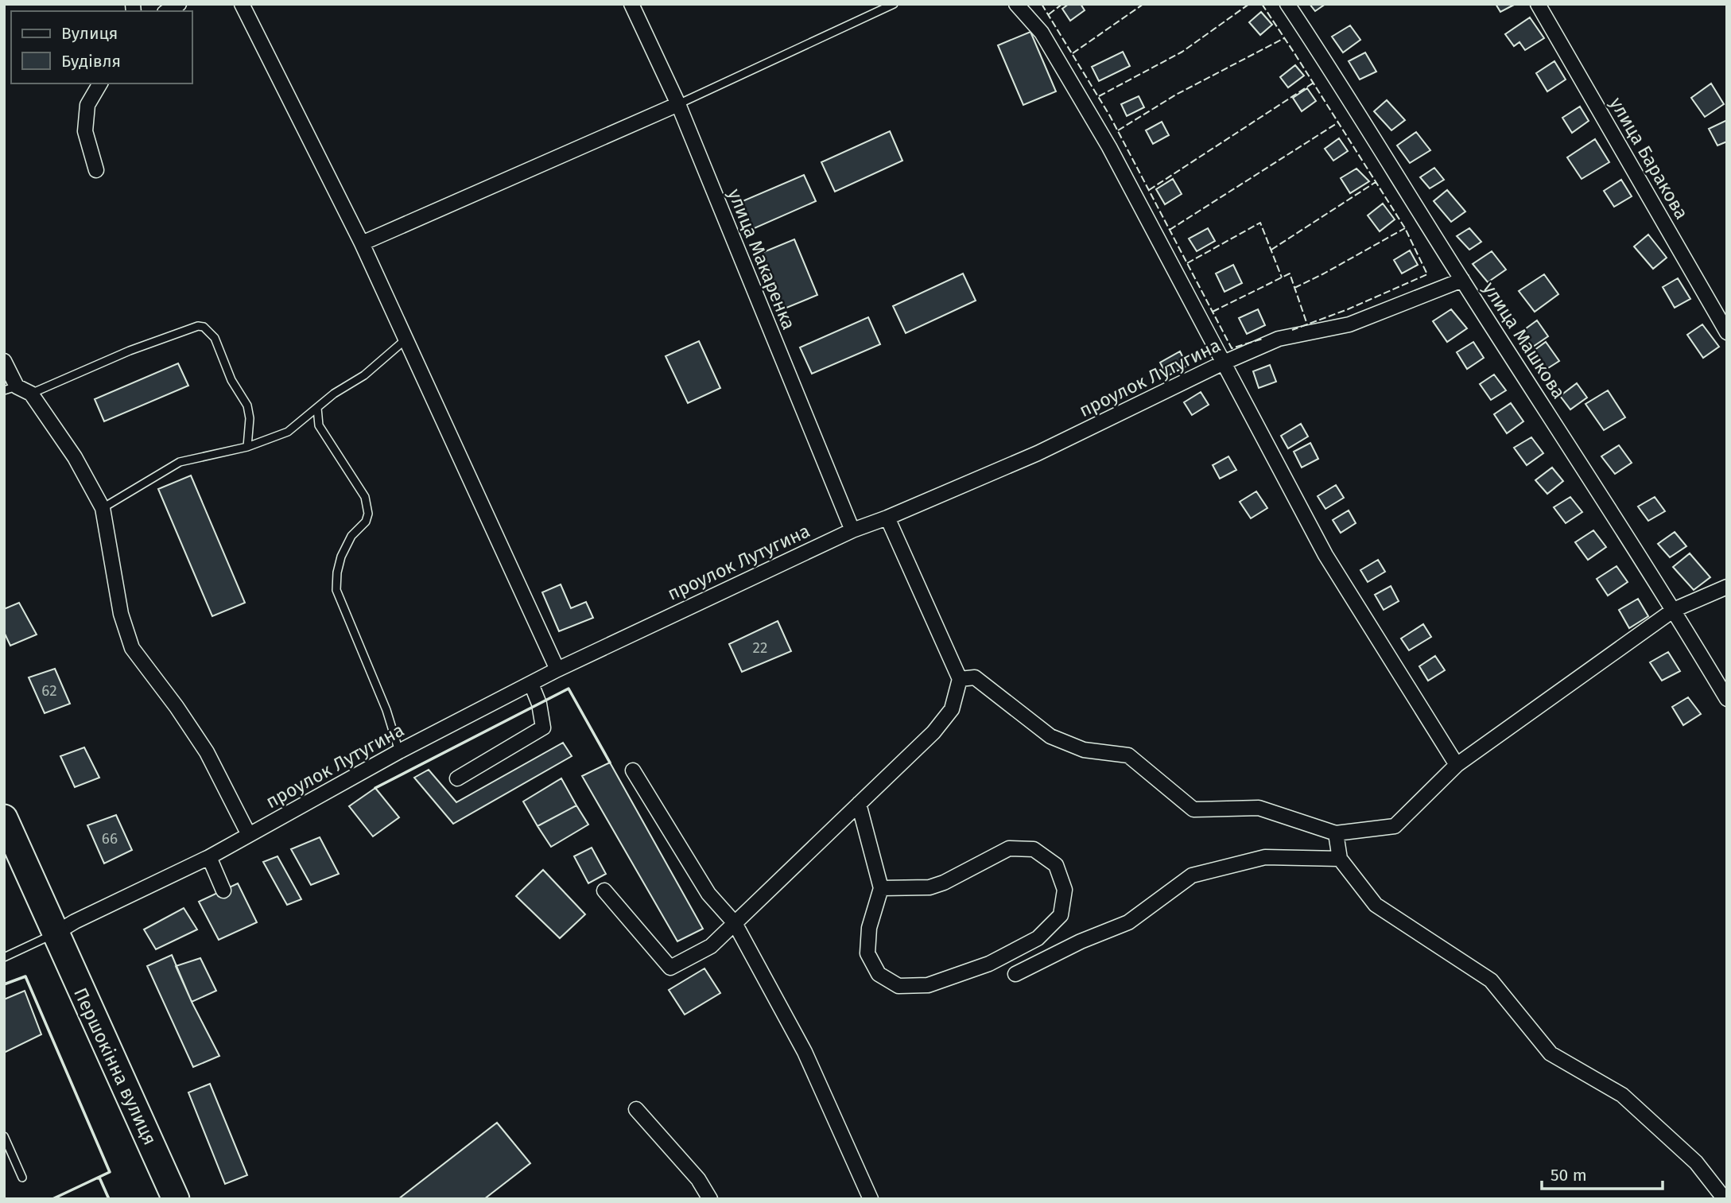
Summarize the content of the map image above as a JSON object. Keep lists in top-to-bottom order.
{
  "streets": {
    "highway": ["Першокінна вулиця"],
    "street": [
      "улица Баракова",
      "улица Макаренка",
      "улица Машкова",
      "проулок Лутугина"
    ]
  },
  "crossings": [
    ["улица Макаренка", "проулок Лутугина"],
    ["улица Машкова", "проулок Лутугина"],
    ["проулок Лутугина", "Першокінна вулиця"]
  ],
  "house_numbers": ["22", "62", "66"],
  "legend": ["Вулиця", "Будівля"],
  "scale_bar": "50 m"
}
